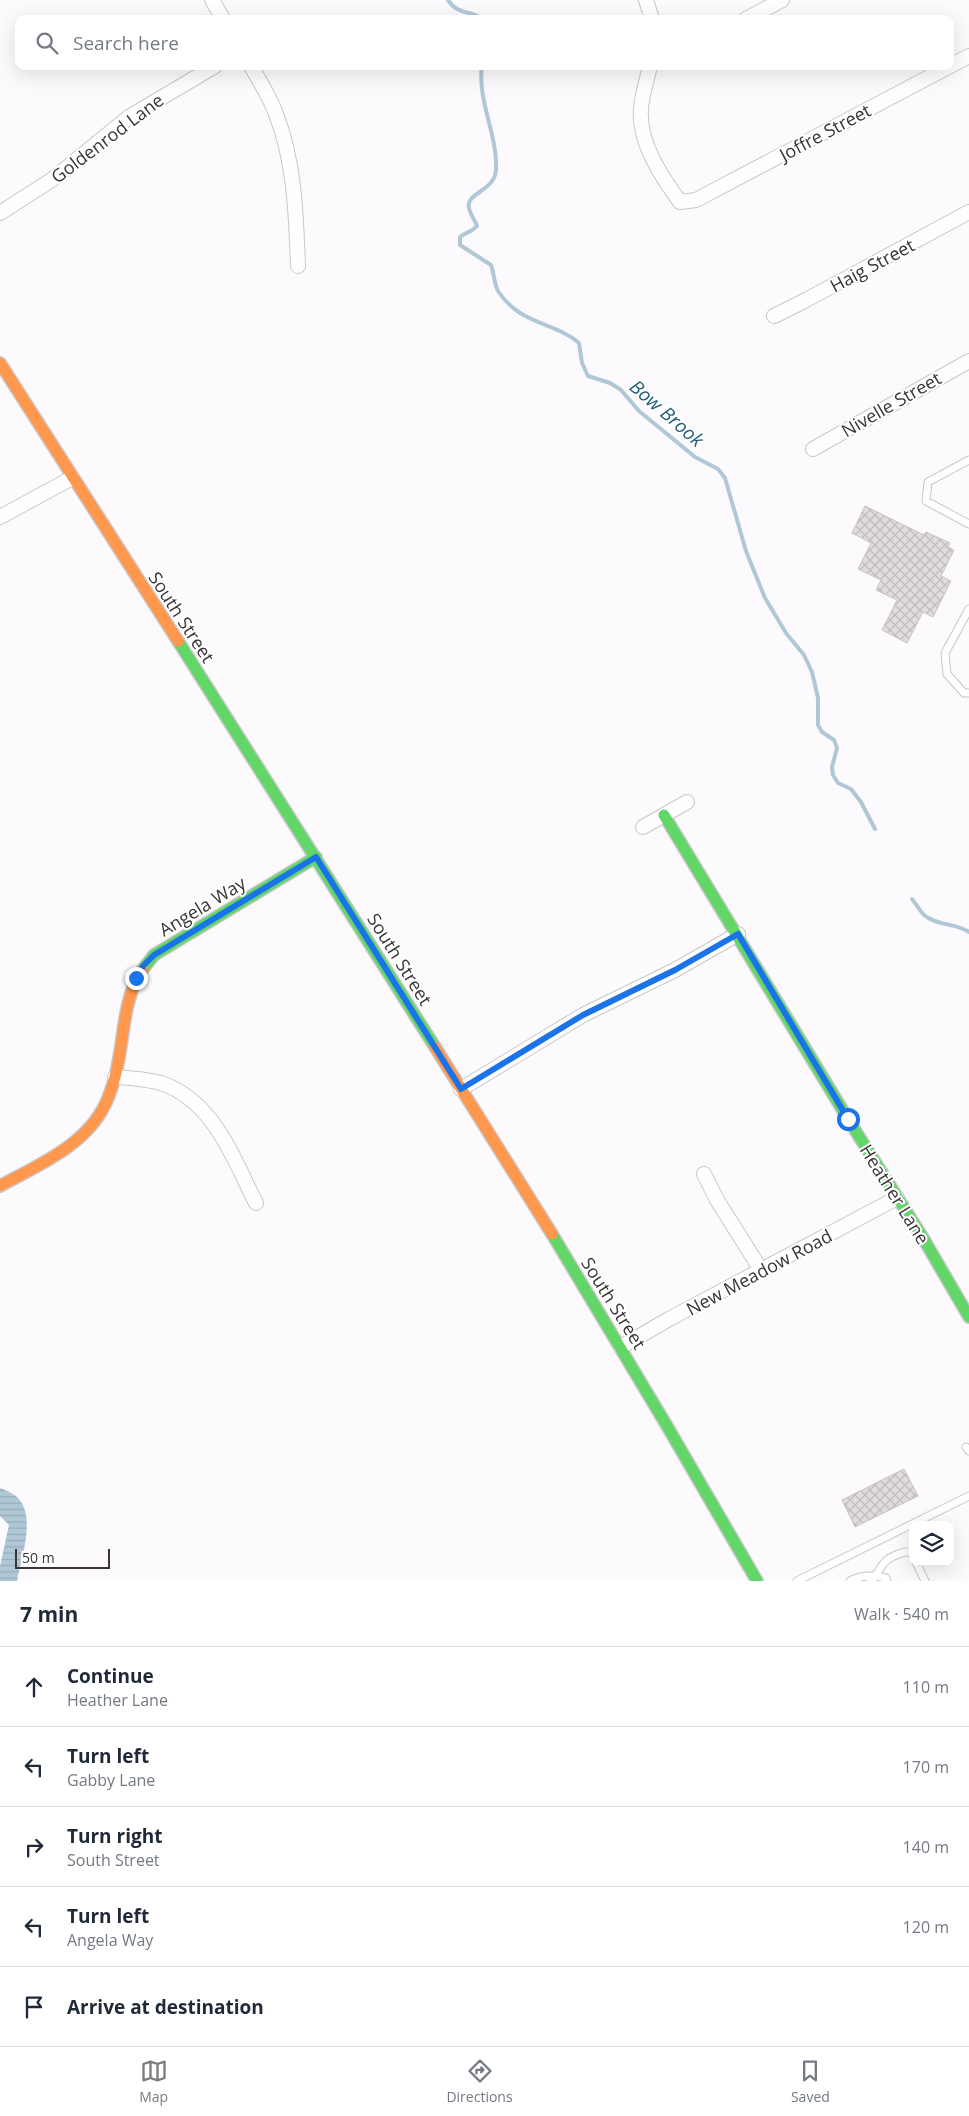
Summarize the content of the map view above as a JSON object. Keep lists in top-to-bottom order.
{
  "streets": {
    "main road": ["South Street", "Angela Way", "Heather Lane"],
    "street": [
      "Joffre Street",
      "Goldenrod Lane",
      "Haig Street",
      "Nivelle Street",
      "New Meadow Road"
    ]
  },
  "crossings": [
    ["South Street", "Angela Way"],
    ["South Street", "New Meadow Road"],
    ["Heather Lane", "New Meadow Road"]
  ],
  "water": ["Bow Brook"],
  "scale_bar": "50 m",
  "page": {
    "search": "Search here",
    "scale": "50 m",
    "heading": ["7 min", "Walk · 540 m"],
    "list": [
      ["Continue", "Heather Lane", "110 m"],
      ["Turn left", "Gabby Lane", "170 m"],
      ["Turn right", "South Street", "140 m"],
      ["Turn left", "Angela Way", "120 m"],
      "Arrive at destination"
    ],
    "nav": ["Map", "Directions", "Saved"]
  }
}
